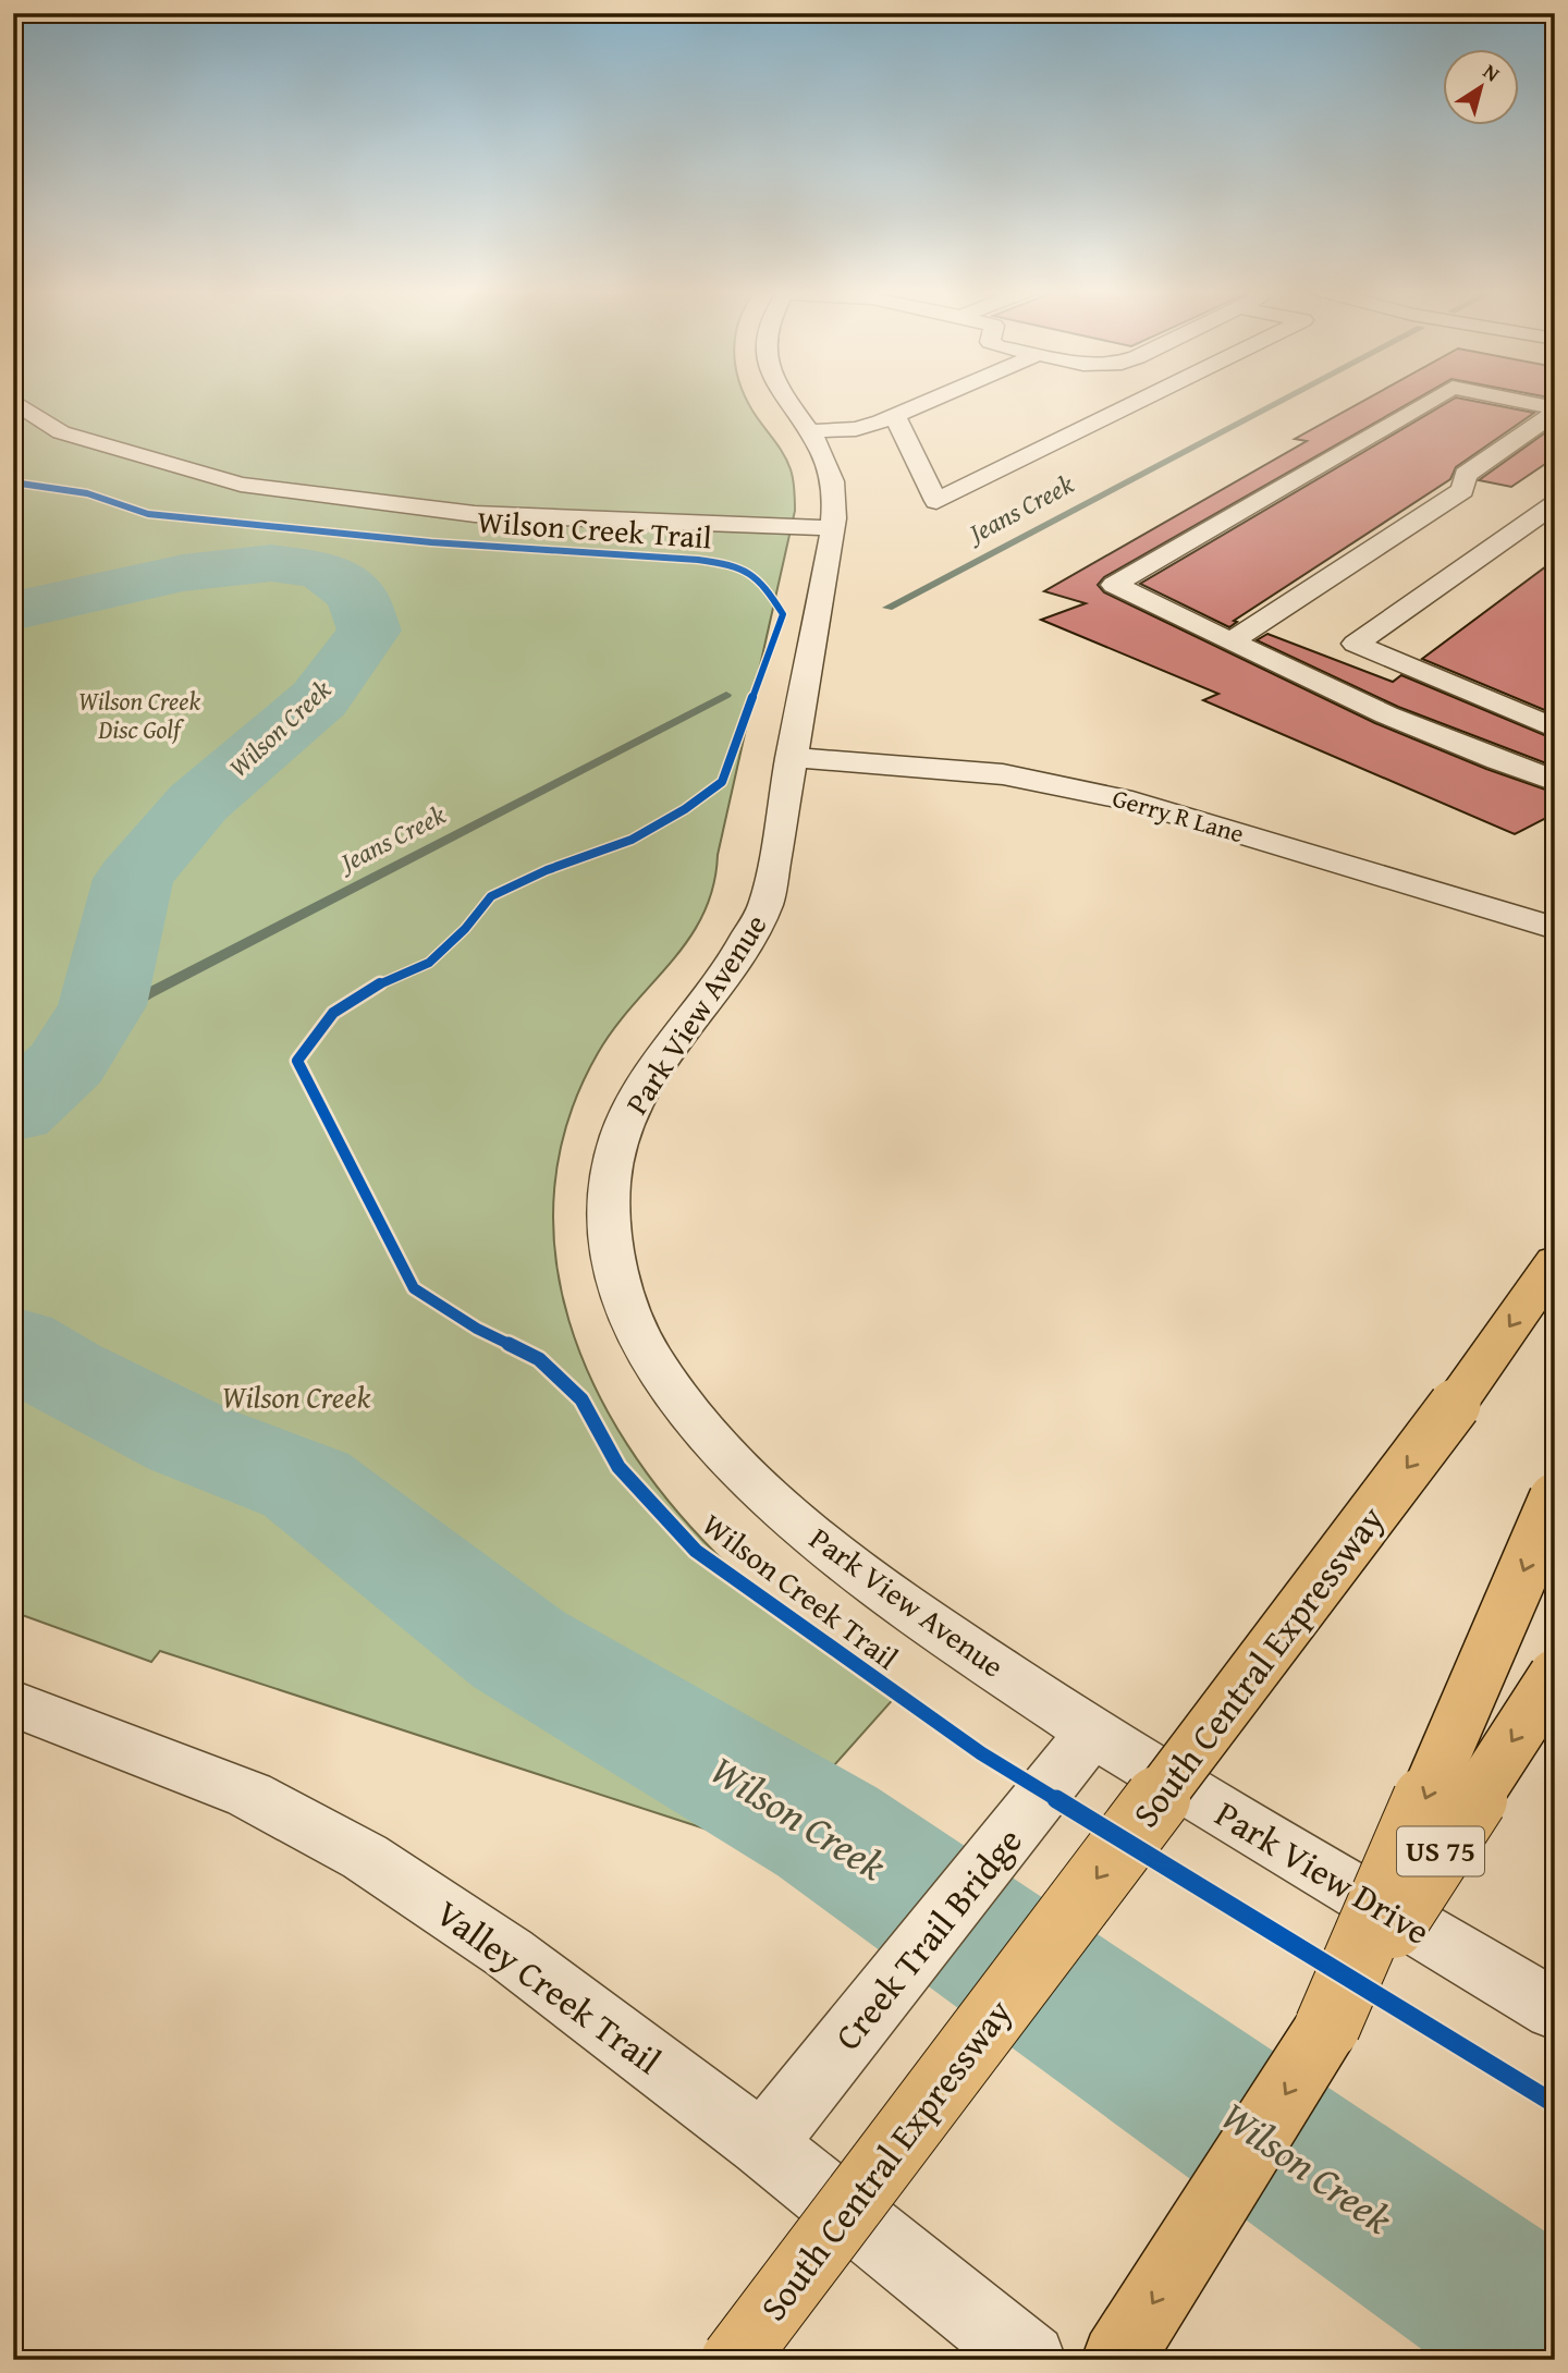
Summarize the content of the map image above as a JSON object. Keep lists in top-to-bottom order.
{
  "streets": {
    "main road": ["South Central Expressway", "US 75"],
    "street": [
      "Gerry R Lane",
      "Park View Avenue",
      "Park View Drive",
      "Creek Trail Bridge",
      "Valley Creek Trail"
    ],
    "cycle path": ["Wilson Creek Trail"]
  },
  "crossings": [
    ["Gerry R Lane", "Park View Avenue"],
    ["Park View Avenue", "Park View Drive"],
    ["Park View Avenue", "Creek Trail Bridge"],
    ["Park View Drive", "Creek Trail Bridge"],
    ["Creek Trail Bridge", "Valley Creek Trail"]
  ],
  "water": ["Jeans Creek", "Wilson Creek"],
  "parks": ["Wilson Creek Disc Golf", "Wilson Creek"],
  "north": "top right"
}
